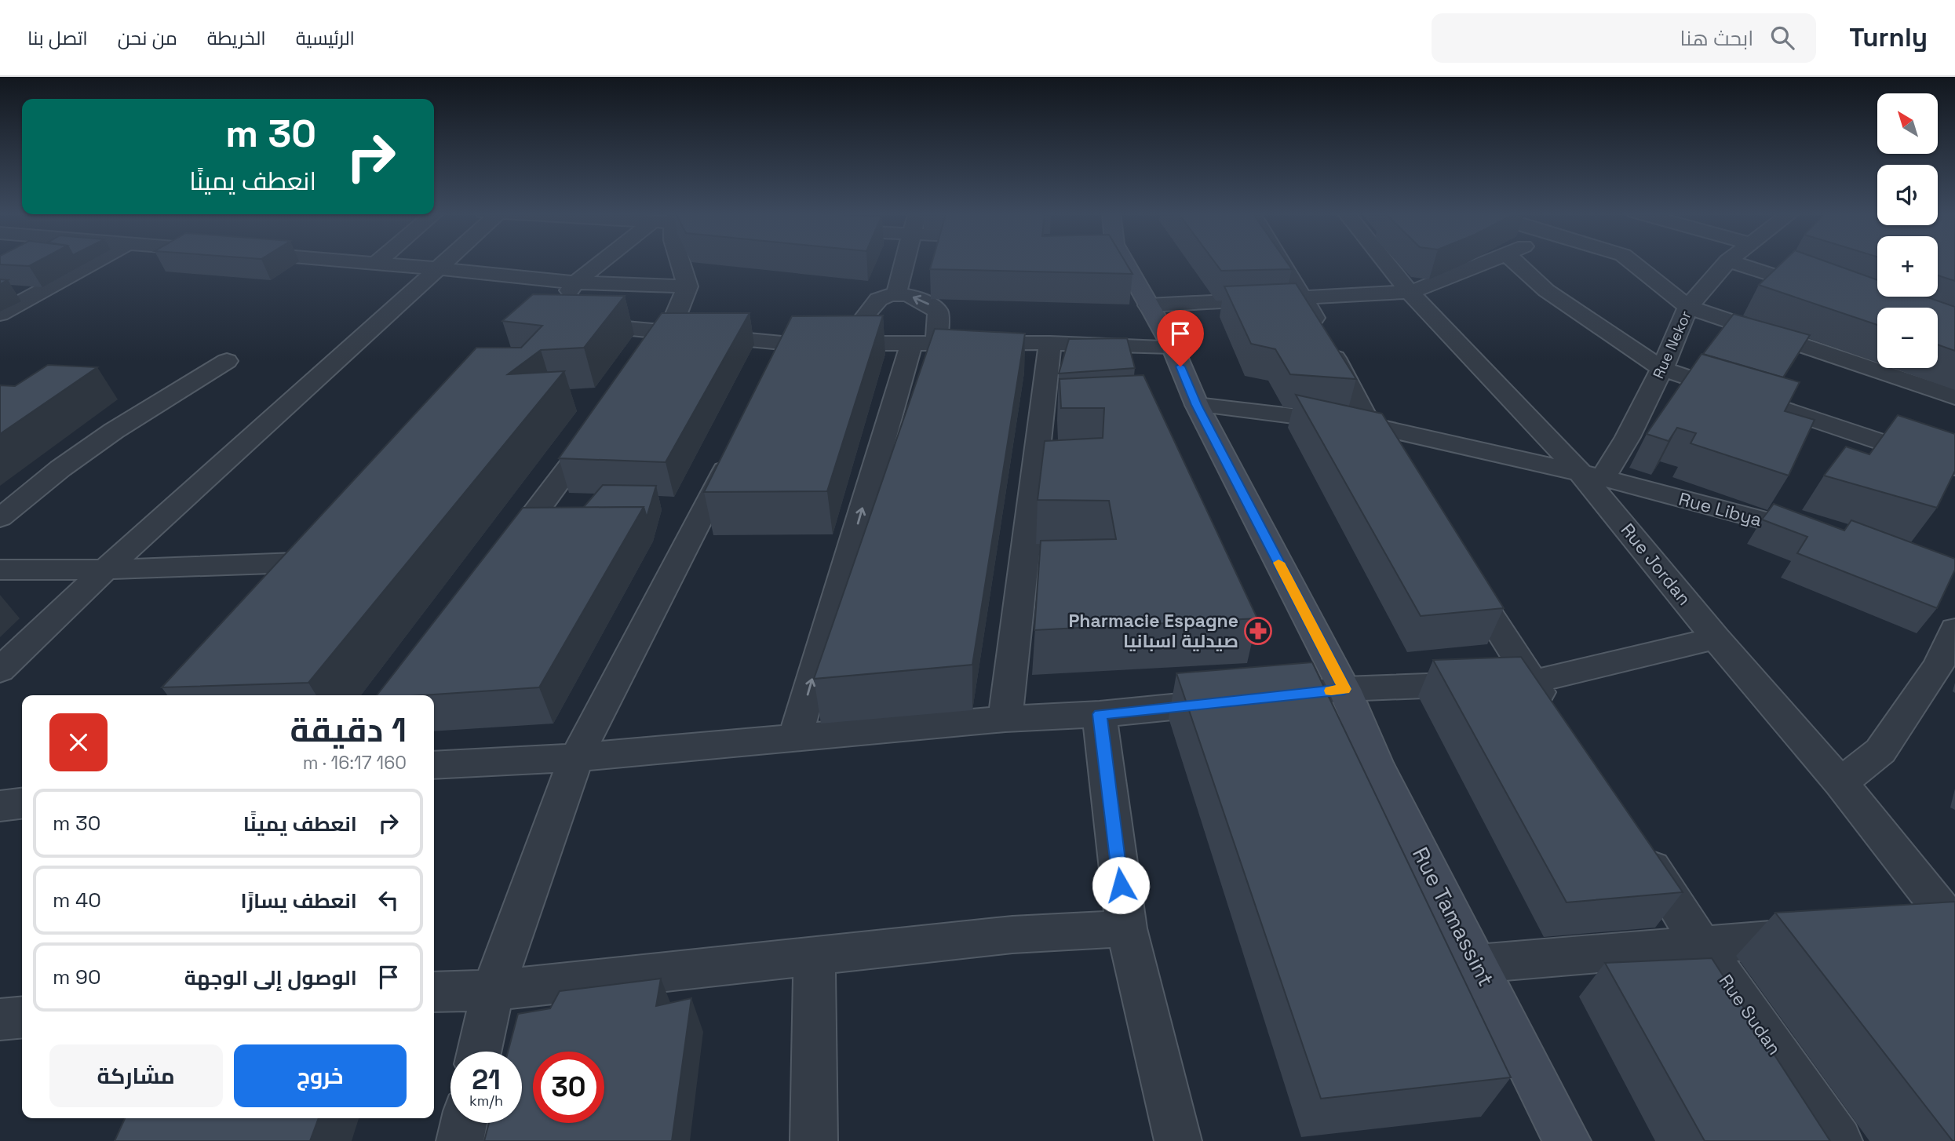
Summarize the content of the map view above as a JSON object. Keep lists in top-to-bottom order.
{
  "streets": {
    "main road": ["Rue Tamassint"],
    "street": [
      "Rue Nekor",
      "Rue Libya",
      "Rue Jordan",
      "Rue Sudan"
    ]
  },
  "crossings": [
    ["Rue Nekor", "Rue Libya"],
    ["Rue Nekor", "Rue Jordan"],
    ["Rue Libya", "Rue Jordan"],
    ["Rue Libya", "Rue Tamassint"]
  ],
  "places": {
    "pharmacy": ["Pharmacie Espagne صيدلية اسبانيا"]
  },
  "north": "top left",
  "page": {
    "header": "Turnly",
    "search": "ابحث هنا",
    "nav": [
      "الرئيسية",
      "الخريطة",
      "من نحن",
      "اتصل بنا"
    ],
    "map_buttons": ["+", "−"],
    "turn": ["30 m", "انعطف يمينًا"],
    "heading": ["1 دقيقة", "160 m · 16:17"],
    "list": [
      {
        "name": "انعطف يمينًا",
        "value": "30 m"
      },
      {
        "name": "انعطف يسارًا",
        "value": "40 m"
      },
      {
        "name": "الوصول إلى الوجهة",
        "value": "90 m"
      }
    ],
    "buttons": ["خروج", "مشاركة"],
    "speed": "21 km/h",
    "limit": "30"
  }
}
